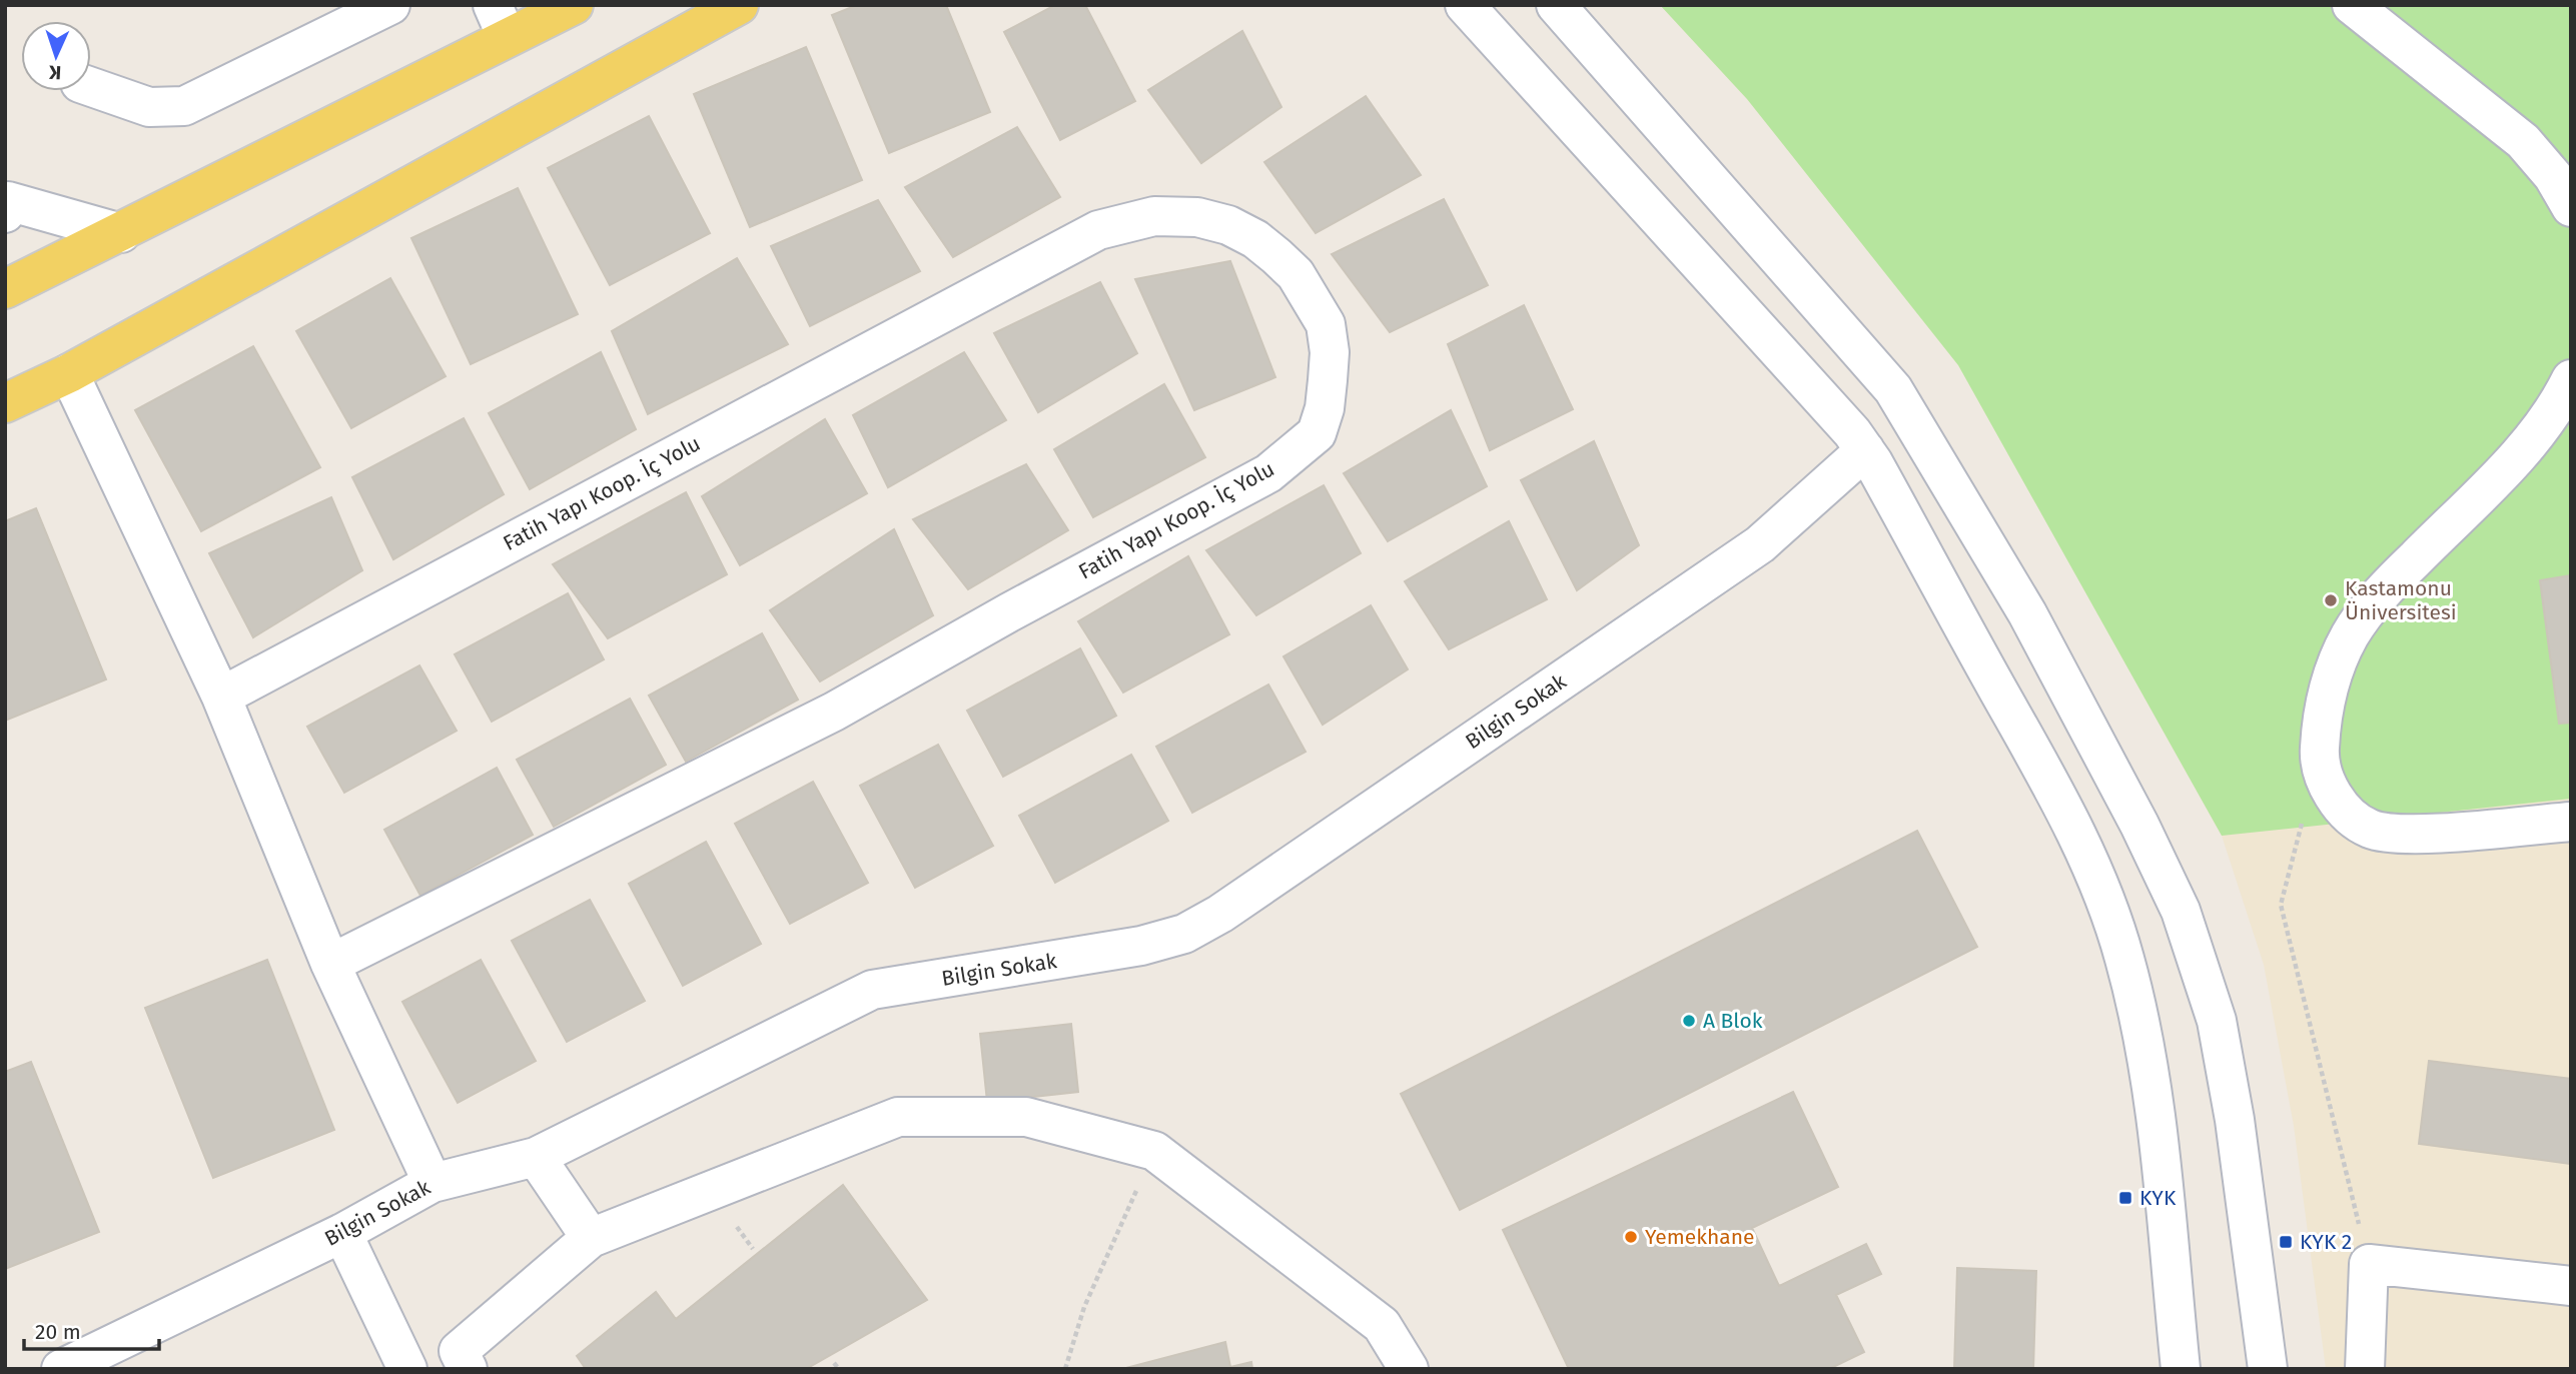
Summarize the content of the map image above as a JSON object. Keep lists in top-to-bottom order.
{
  "streets": {
    "street": ["Fatih Yapı Koop. İç Yolu", "Bilgin Sokak"]
  },
  "places": {
    "other": ["Kastamonu Üniversitesi", "A Blok", "Yemekhane"],
    "transit": ["KYK", "KYK 2"]
  },
  "scale_bar": "20 m",
  "north": "bottom"
}
